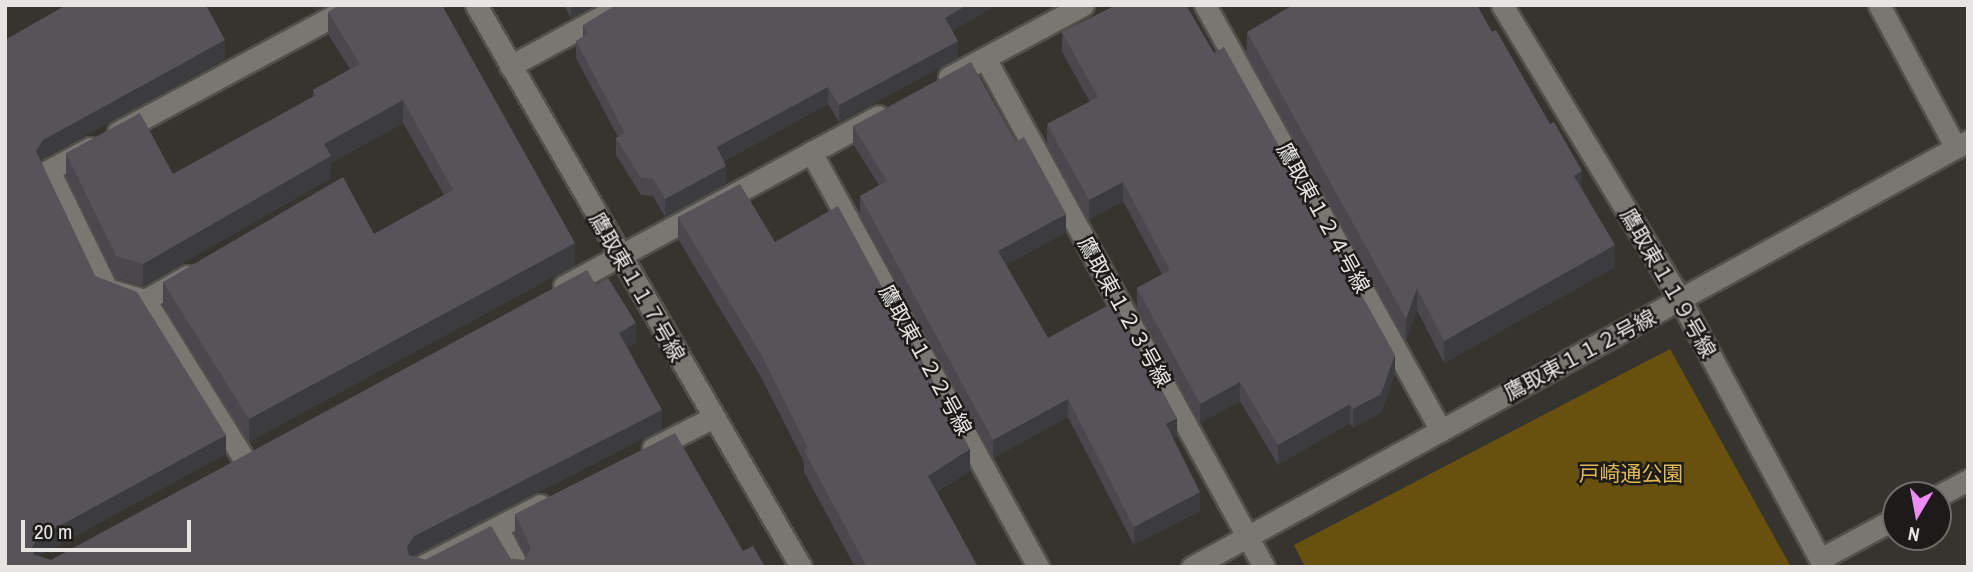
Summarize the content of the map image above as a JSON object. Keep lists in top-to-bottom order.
{
  "streets": {
    "street": [
      "鷹取東１２４号線",
      "鷹取東１１９号線",
      "鷹取東１１７号線",
      "鷹取東１２３号線",
      "鷹取東１１２号線",
      "鷹取東１２２号線"
    ]
  },
  "crossings": [
    ["鷹取東１２４号線", "鷹取東１１２号線"],
    ["鷹取東１１９号線", "鷹取東１１２号線"],
    ["鷹取東１２３号線", "鷹取東１１２号線"]
  ],
  "parks": ["戸崎通公園"],
  "scale_bar": "20 m",
  "north": "bottom"
}
